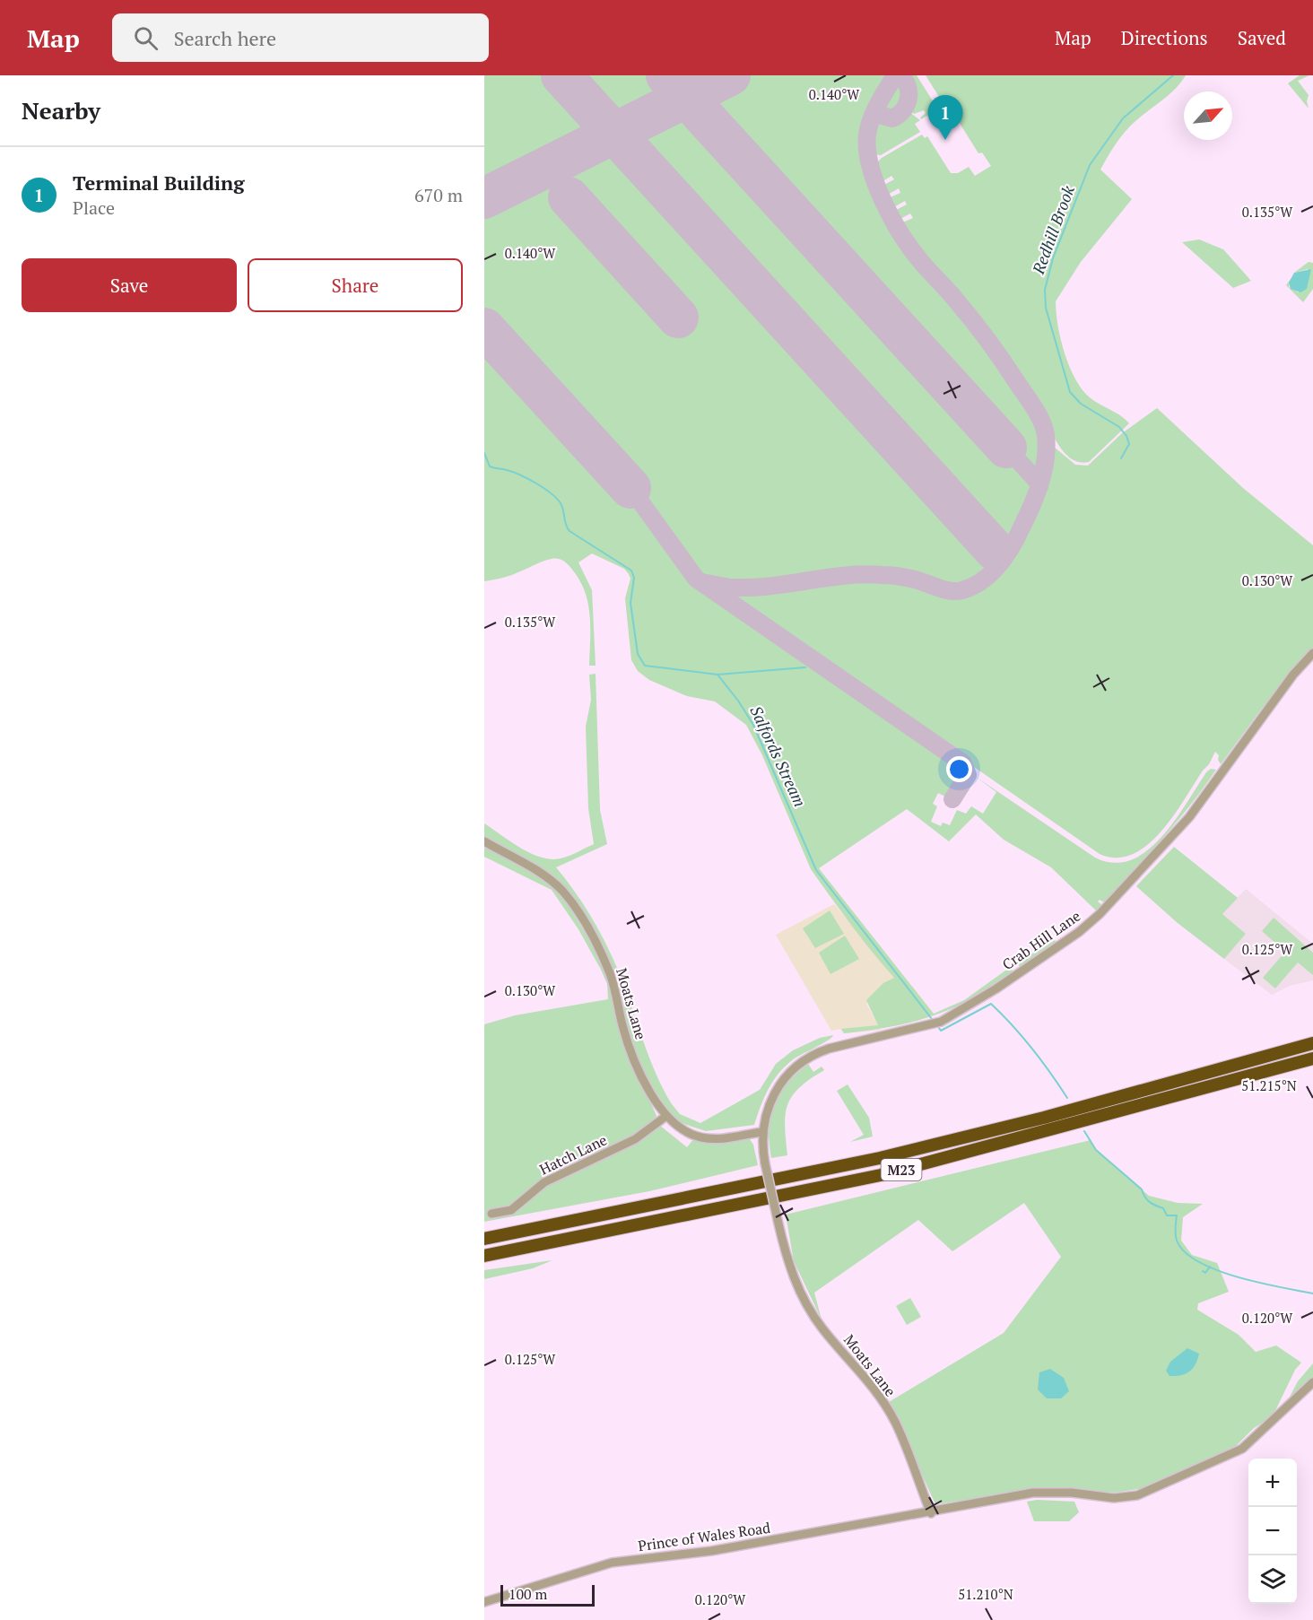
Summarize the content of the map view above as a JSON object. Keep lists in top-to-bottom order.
{
  "streets": {
    "highway": ["M23"],
    "street": [
      "Crab Hill Lane",
      "Moats Lane",
      "Hatch Lane",
      "Prince of Wales Road"
    ]
  },
  "crossings": [
    ["Crab Hill Lane", "Moats Lane"],
    ["Moats Lane", "Hatch Lane"],
    ["Moats Lane", "Prince of Wales Road"]
  ],
  "water": ["Redhill Brook", "Salfords Stream"],
  "scale_bar": "100 m",
  "north": "top right",
  "page": {
    "header": "Map",
    "search": "Search here",
    "nav": ["Map", "Directions", "Saved"],
    "heading": "Nearby",
    "pins": "1",
    "list": [
      {
        "mark": "1",
        "name": "Terminal Building",
        "note": "Place",
        "value": "670 m"
      }
    ],
    "buttons": ["Save", "Share"],
    "map_buttons": ["+", "−"],
    "scale": "100 m"
  },
  "coordinates": [
    "0.140°W",
    "0.135°W",
    "0.130°W",
    "0.125°W",
    "51.215°N",
    "0.120°W",
    "51.210°N"
  ]
}
